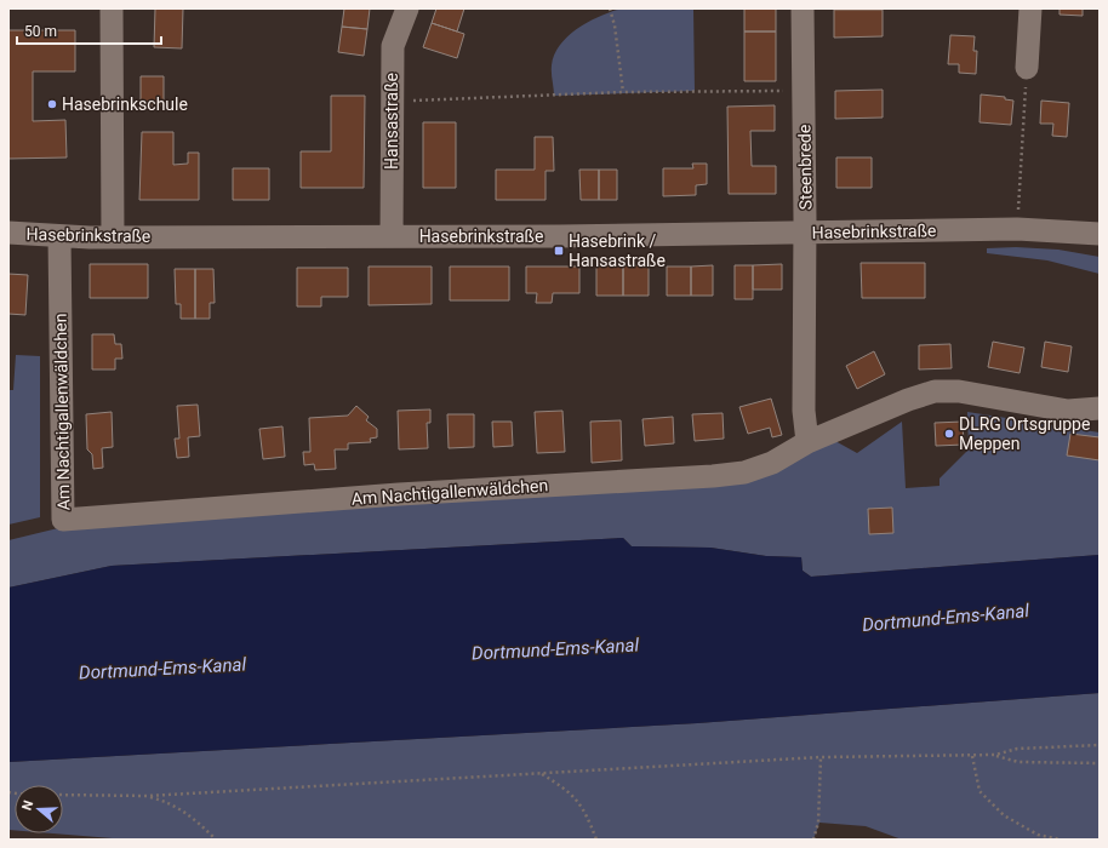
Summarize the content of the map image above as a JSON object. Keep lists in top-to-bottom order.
{
  "streets": {
    "street": [
      "Hansastraße",
      "Steenbrede",
      "Hasebrinkstraße",
      "Am Nachtigallenwäldchen"
    ]
  },
  "crossings": [
    ["Hansastraße", "Hasebrinkstraße"],
    ["Steenbrede", "Hasebrinkstraße"],
    ["Steenbrede", "Am Nachtigallenwäldchen"],
    ["Hasebrinkstraße", "Am Nachtigallenwäldchen"]
  ],
  "water": ["Dortmund-Ems-Kanal"],
  "places": {
    "other": ["Hasebrinkschule", "DLRG Ortsgruppe Meppen"],
    "transit": ["Hasebrink / Hansastraße"]
  },
  "scale_bar": "50 m",
  "north": "left"
}
